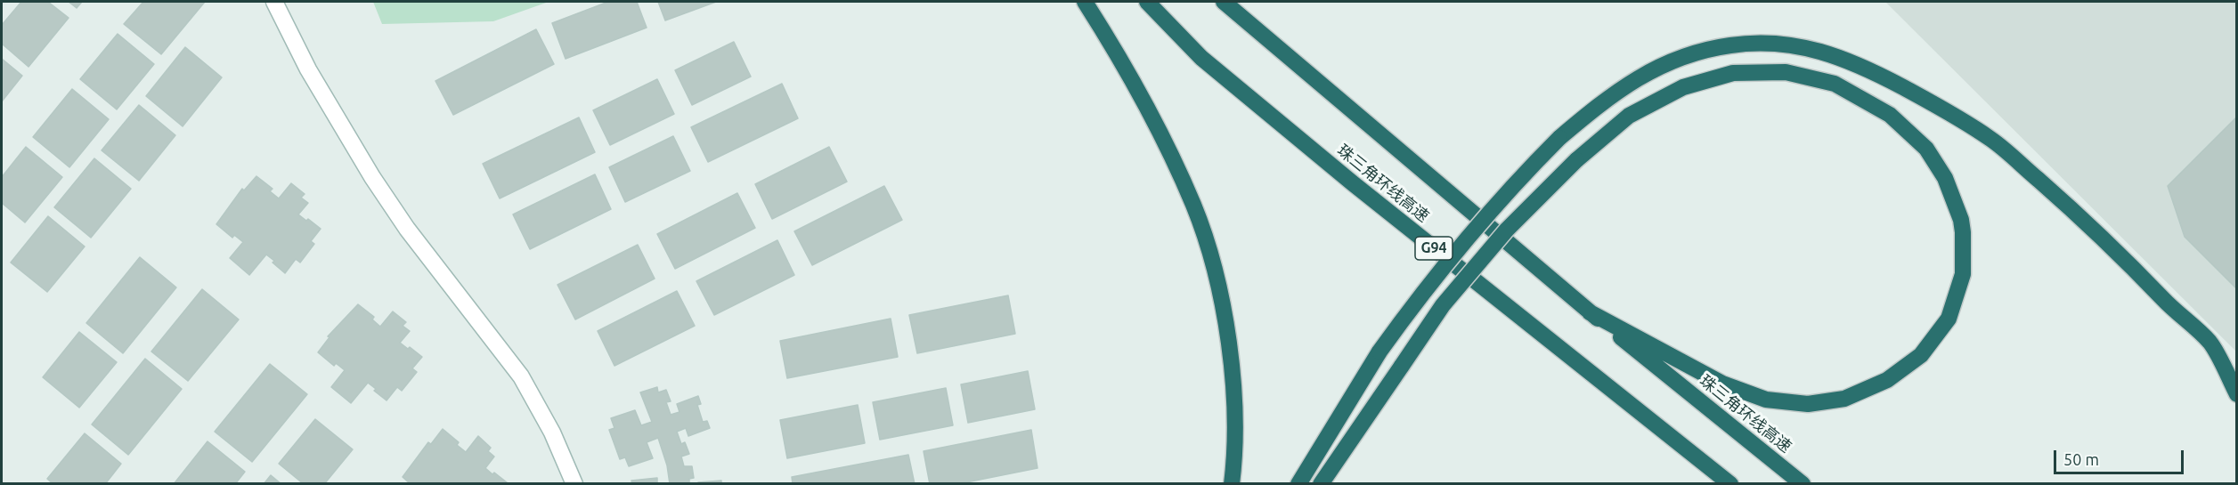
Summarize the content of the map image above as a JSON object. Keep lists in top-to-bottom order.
{
  "streets": {
    "highway": ["珠三角环线高速", "G94"]
  },
  "scale_bar": "50 m"
}
